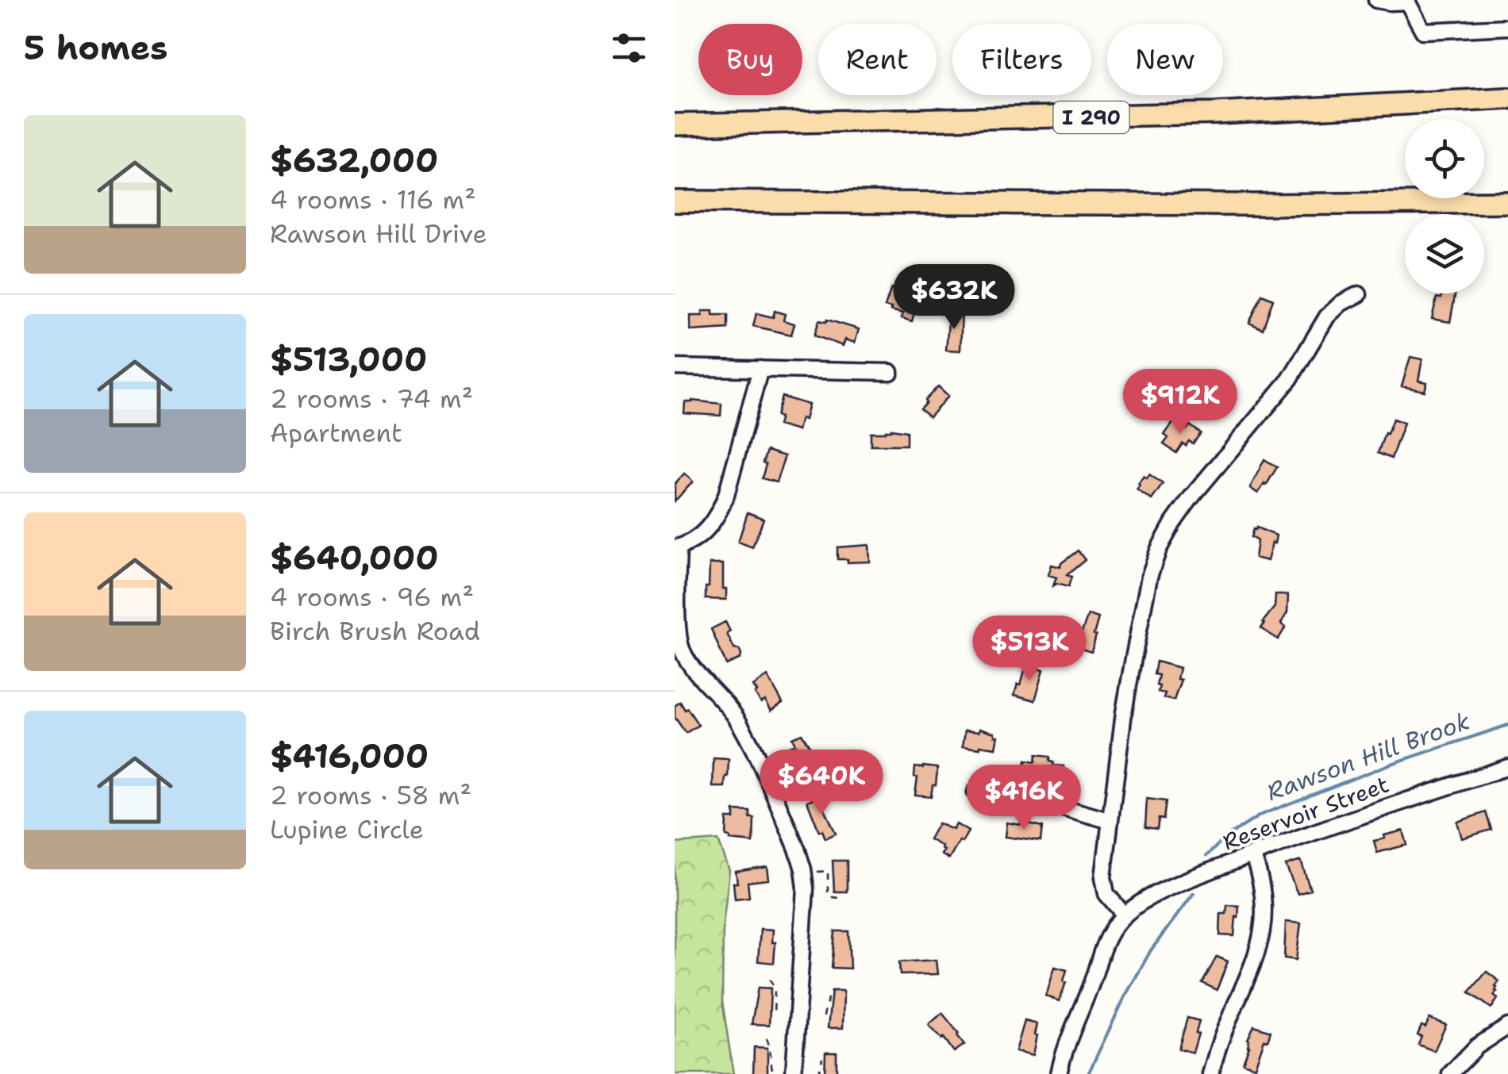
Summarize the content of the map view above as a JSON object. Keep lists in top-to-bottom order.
{
  "streets": {
    "highway": ["I 290"],
    "street": ["Reservoir Street"]
  },
  "water": ["Rawson Hill Brook"],
  "page": {
    "heading": "5 homes",
    "chip": [
      "Buy",
      "Rent",
      "Filters",
      "New"
    ],
    "list": [
      {
        "name": "$632,000",
        "note": "4 rooms · 116 m² · Rawson Hill Drive"
      },
      {
        "name": "$513,000",
        "note": "2 rooms · 74 m² · Apartment"
      },
      {
        "name": "$640,000",
        "note": "4 rooms · 96 m² · Birch Brush Road"
      },
      {
        "name": "$416,000",
        "note": "2 rooms · 58 m² · Lupine Circle"
      }
    ],
    "price": [
      "$632K",
      "$912K",
      "$513K",
      "$640K",
      "$416K"
    ]
  }
}
